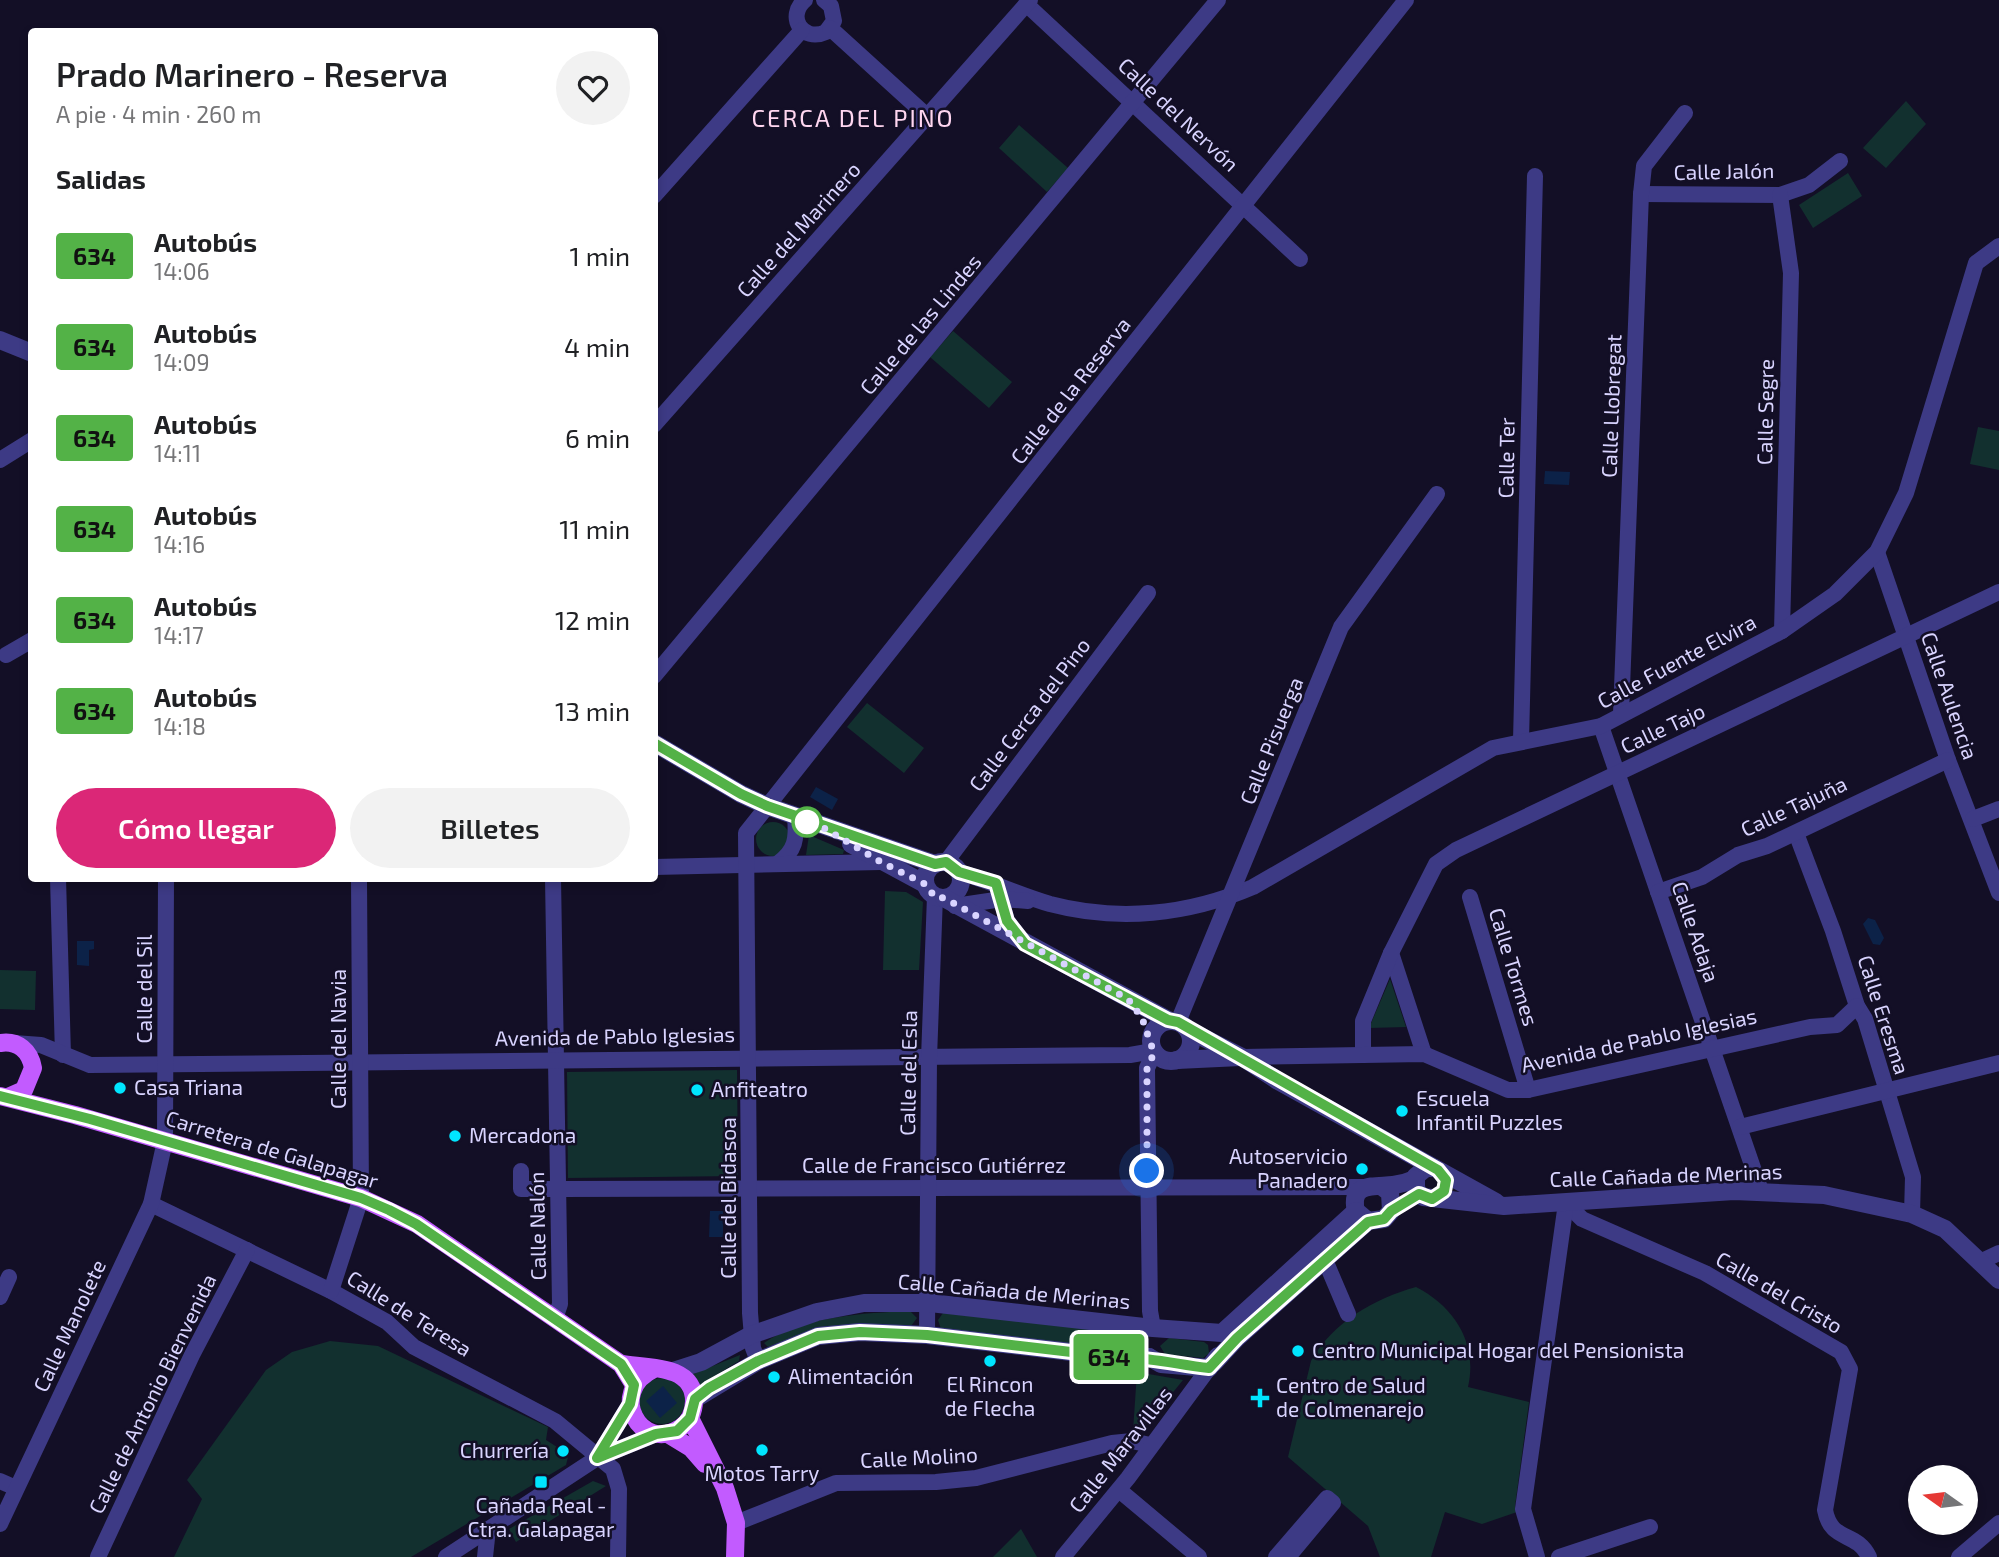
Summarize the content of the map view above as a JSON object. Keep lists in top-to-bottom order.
{
  "streets": {
    "main road": ["Carretera de Galapagar"],
    "street": [
      "Calle del Nervón",
      "Calle Jalón",
      "Calle del Marinero",
      "Calle de las Lindes",
      "Calle de la Reserva",
      "Calle Llobregat",
      "Calle Segre",
      "Calle Ter",
      "Calle Fuente Elvira",
      "Calle Aulencia",
      "Calle Cerca del Pino",
      "Calle Tajo",
      "Calle Pisuerga",
      "Calle Tajuña",
      "Calle Adaja",
      "Calle Tormes",
      "Calle del Sil",
      "Calle Eresma",
      "Avenida de Pablo Iglesias",
      "Calle del Navia",
      "Calle del Esla",
      "Calle de Francisco Gutiérrez",
      "Calle Cañada de Merinas",
      "Calle del Bidasoa",
      "Calle Nalón",
      "Calle del Cristo",
      "Calle de Teresa",
      "Calle Manolete",
      "Calle de Antonio Bienvenida",
      "Calle Maravillas",
      "Calle Molino"
    ]
  },
  "crossings": [
    ["Calle del Nervón", "Calle del Marinero"],
    ["Calle del Nervón", "Calle de las Lindes"],
    ["Calle del Nervón", "Calle de la Reserva"],
    ["Calle Jalón", "Calle Llobregat"],
    ["Calle Jalón", "Calle Segre"],
    ["Calle de la Reserva", "Calle del Bidasoa"],
    ["Calle Llobregat", "Calle Fuente Elvira"],
    ["Calle Segre", "Calle Fuente Elvira"],
    ["Calle Ter", "Calle Fuente Elvira"],
    ["Calle Fuente Elvira", "Calle Aulencia"],
    ["Calle Fuente Elvira", "Calle Cerca del Pino"],
    ["Calle Fuente Elvira", "Calle Pisuerga"],
    ["Calle Fuente Elvira", "Calle Adaja"],
    ["Calle Aulencia", "Calle Tajo"],
    ["Calle Aulencia", "Calle Tajuña"],
    ["Calle Tajo", "Calle Adaja"],
    ["Calle Tajo", "Avenida de Pablo Iglesias"],
    ["Calle Pisuerga", "Avenida de Pablo Iglesias"],
    ["Calle Tajuña", "Calle Adaja"],
    ["Calle Tajuña", "Calle Eresma"],
    ["Calle Adaja", "Avenida de Pablo Iglesias"],
    ["Calle Adaja", "Calle Cañada de Merinas"],
    ["Calle Tormes", "Avenida de Pablo Iglesias"],
    ["Calle del Sil", "Avenida de Pablo Iglesias"],
    ["Calle del Sil", "Carretera de Galapagar"],
    ["Calle del Sil", "Calle Manolete"],
    ["Calle Eresma", "Avenida de Pablo Iglesias"],
    ["Calle Eresma", "Calle Cañada de Merinas"],
    ["Avenida de Pablo Iglesias", "Calle del Navia"],
    ["Avenida de Pablo Iglesias", "Calle del Esla"],
    ["Avenida de Pablo Iglesias", "Calle del Bidasoa"],
    ["Avenida de Pablo Iglesias", "Calle Nalón"],
    ["Calle del Navia", "Carretera de Galapagar"],
    ["Calle del Navia", "Calle de Teresa"],
    ["Calle del Esla", "Calle de Francisco Gutiérrez"],
    ["Calle del Esla", "Calle Cañada de Merinas"],
    ["Carretera de Galapagar", "Calle Nalón"],
    ["Carretera de Galapagar", "Calle Manolete"],
    ["Calle de Francisco Gutiérrez", "Calle Cañada de Merinas"],
    ["Calle de Francisco Gutiérrez", "Calle del Bidasoa"],
    ["Calle de Francisco Gutiérrez", "Calle Nalón"],
    ["Calle Cañada de Merinas", "Calle del Bidasoa"],
    ["Calle Cañada de Merinas", "Calle del Cristo"],
    ["Calle de Teresa", "Calle Manolete"],
    ["Calle de Teresa", "Calle de Antonio Bienvenida"],
    ["Calle Maravillas", "Calle Molino"]
  ],
  "districts": ["CERCA DEL PINO"],
  "places": {
    "other": [
      "Casa Triana",
      "Anfiteatro",
      "Escuela Infantil Puzzles",
      "Mercadona",
      "Autoservicio Panadero",
      "Centro Municipal Hogar del Pensionista",
      "El Rincon de Flecha",
      "Alimentación",
      "Motos Tarry",
      "Churrería"
    ],
    "health": ["Centro de Salud de Colmenarejo"],
    "transit": ["Cañada Real - Ctra. Galapagar"]
  },
  "lines": ["bus line 634"],
  "north": "left",
  "page": {
    "on_map": "634",
    "heading": [
      ["Prado Marinero - Reserva", "A pie · 4 min · 260 m"],
      "Salidas"
    ],
    "list": [
      {
        "mark": "634",
        "name": "Autobús",
        "note": "14:06",
        "value": "1 min"
      },
      {
        "mark": "634",
        "name": "Autobús",
        "note": "14:09",
        "value": "4 min"
      },
      {
        "mark": "634",
        "name": "Autobús",
        "note": "14:11",
        "value": "6 min"
      },
      {
        "mark": "634",
        "name": "Autobús",
        "note": "14:16",
        "value": "11 min"
      },
      {
        "mark": "634",
        "name": "Autobús",
        "note": "14:17",
        "value": "12 min"
      },
      {
        "mark": "634",
        "name": "Autobús",
        "note": "14:18",
        "value": "13 min"
      }
    ],
    "buttons": ["Cómo llegar", "Billetes"]
  }
}
